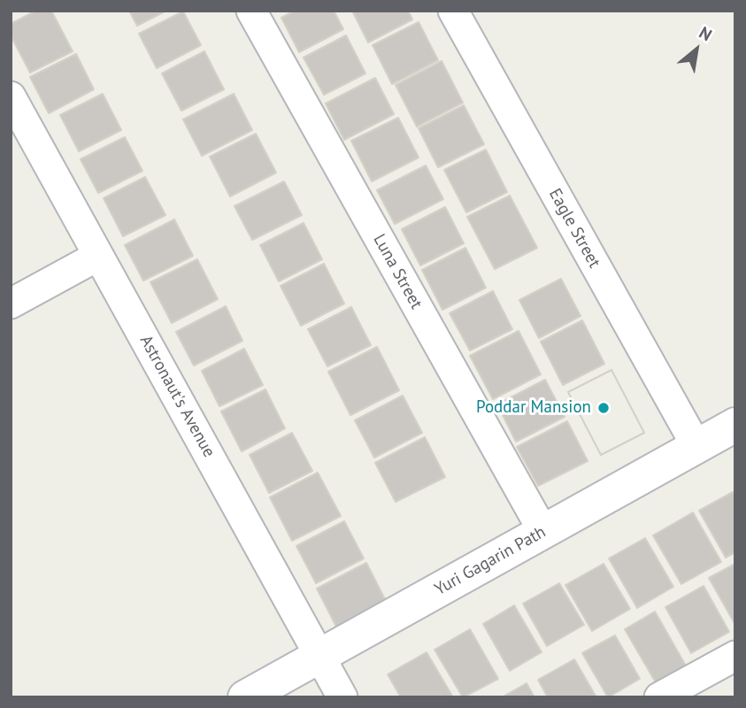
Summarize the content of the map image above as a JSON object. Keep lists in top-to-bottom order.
{
  "streets": {
    "street": [
      "Eagle Street",
      "Luna Street",
      "Astronaut's Avenue",
      "Yuri Gagarin Path"
    ]
  },
  "crossings": [
    ["Eagle Street", "Yuri Gagarin Path"],
    ["Luna Street", "Yuri Gagarin Path"],
    ["Astronaut's Avenue", "Yuri Gagarin Path"]
  ],
  "places": ["Poddar Mansion"],
  "north": "top right"
}
